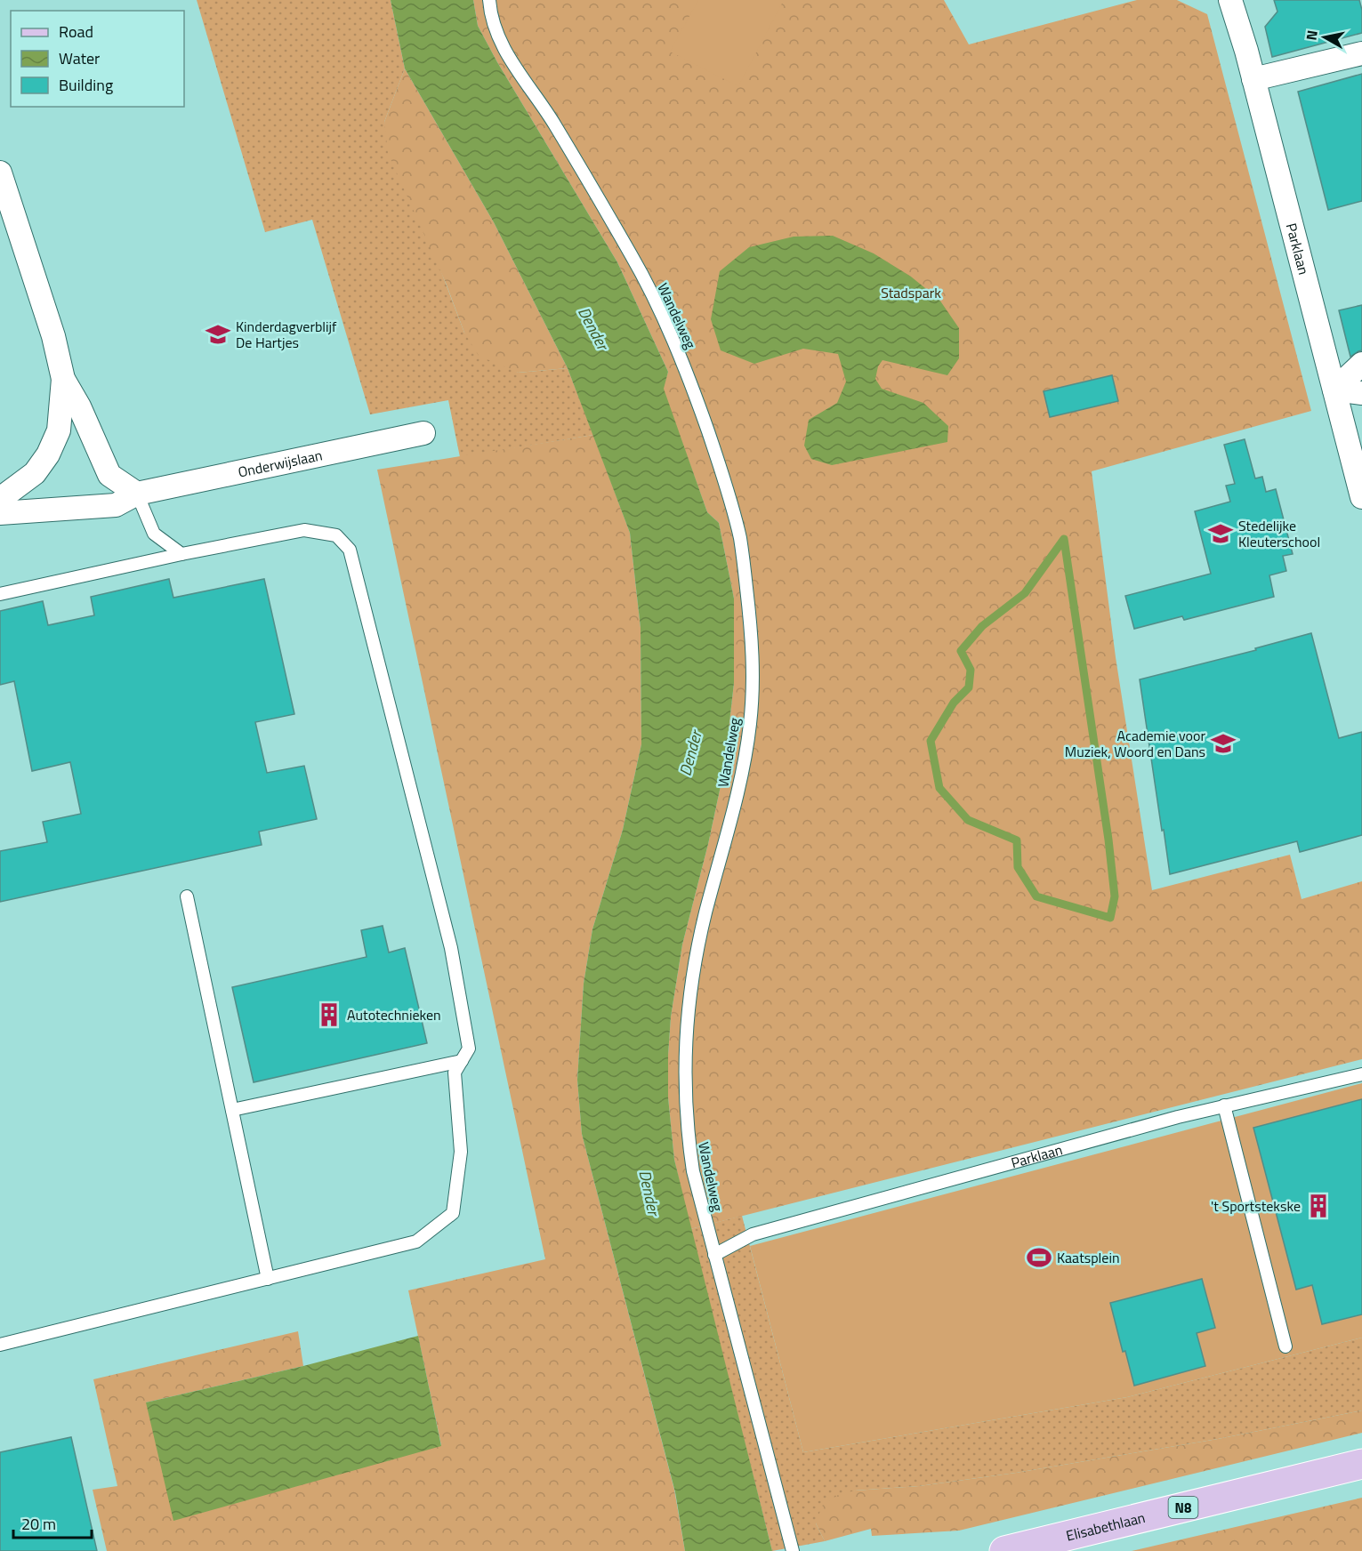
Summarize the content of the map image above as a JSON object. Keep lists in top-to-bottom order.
{
  "streets": {
    "main road": ["N8", "Elisabethlaan"],
    "street": ["Parklaan", "Onderwijslaan"],
    "lane": ["Wandelweg"]
  },
  "crossings": [
    ["Parklaan", "Wandelweg"]
  ],
  "water": ["Dender"],
  "parks": ["Stadspark"],
  "places": {
    "school or university": ["Kinderdagverblijf De Hartjes", "Stedelijke Kleuterschool", "Academie voor Muziek, Woord en Dans"],
    "building": ["Autotechnieken", "'t Sportstekske"],
    "sports": ["Kaatsplein"]
  },
  "legend": ["Road", "Water", "Building"],
  "scale_bar": "20 m",
  "north": "left"
}
